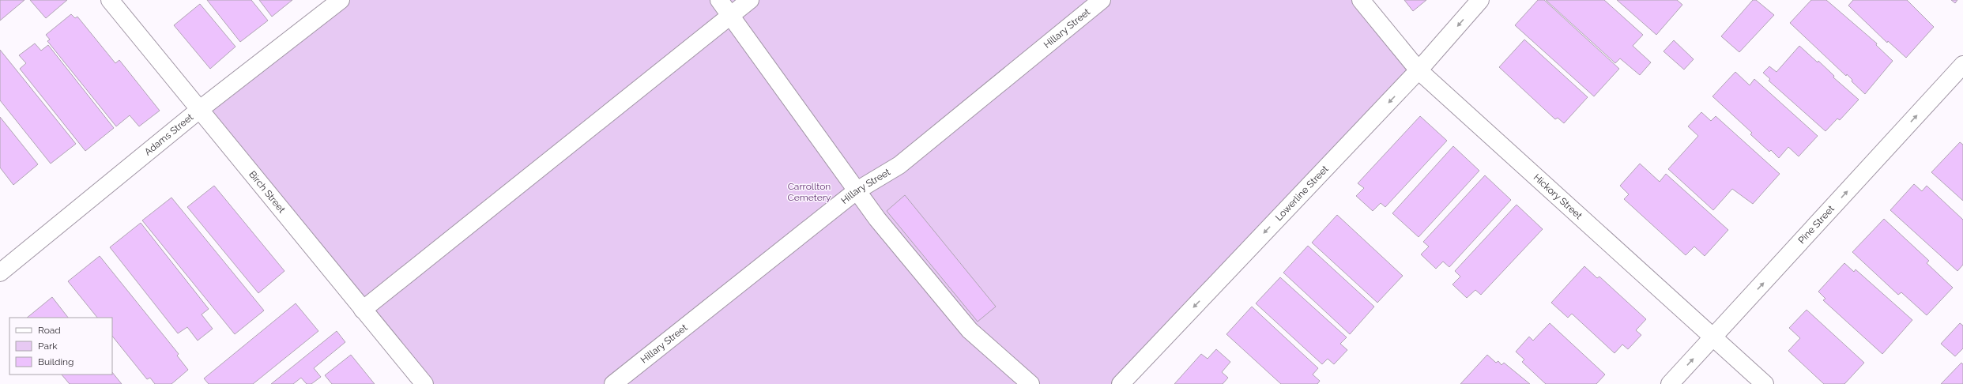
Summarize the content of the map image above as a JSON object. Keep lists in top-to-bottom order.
{
  "streets": {
    "street": [
      "Hillary Street",
      "Adams Street",
      "Birch Street",
      "Lowerline Street",
      "Hickory Street",
      "Pine Street"
    ]
  },
  "crossings": [
    ["Adams Street", "Birch Street"],
    ["Lowerline Street", "Hickory Street"],
    ["Hickory Street", "Pine Street"]
  ],
  "one_way": ["Lowerline Street", "Pine Street"],
  "parks": ["Carrollton Cemetery"],
  "legend": ["Road", "Park", "Building"]
}
